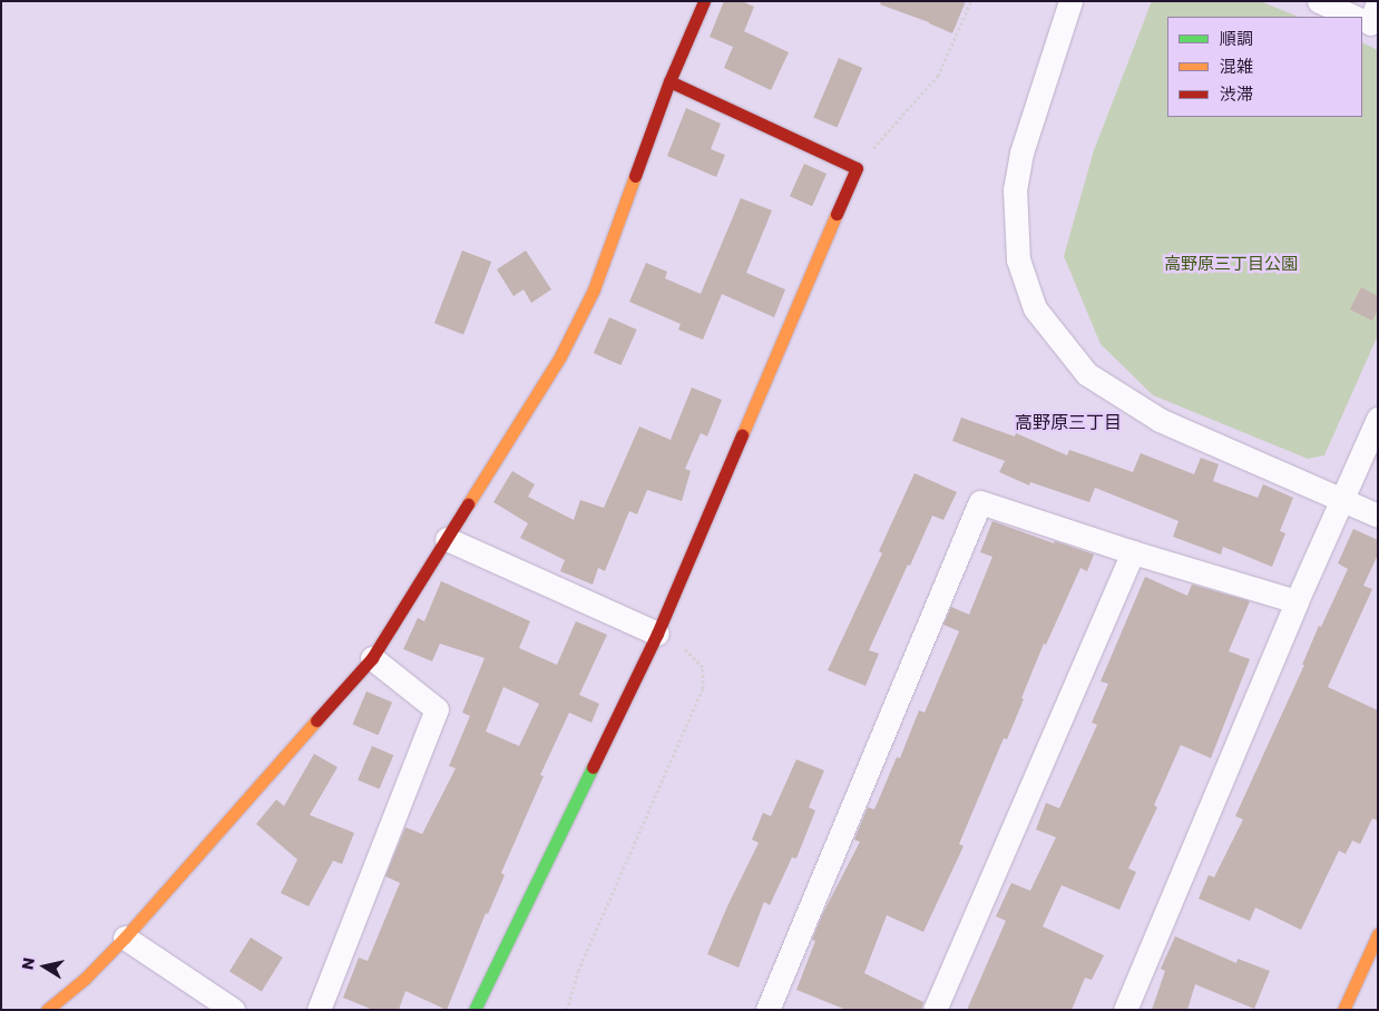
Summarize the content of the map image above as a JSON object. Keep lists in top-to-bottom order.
{
  "districts": ["高野原三丁目"],
  "parks": ["高野原三丁目公園"],
  "legend": ["順調", "混雑", "渋滞"],
  "north": "left"
}
